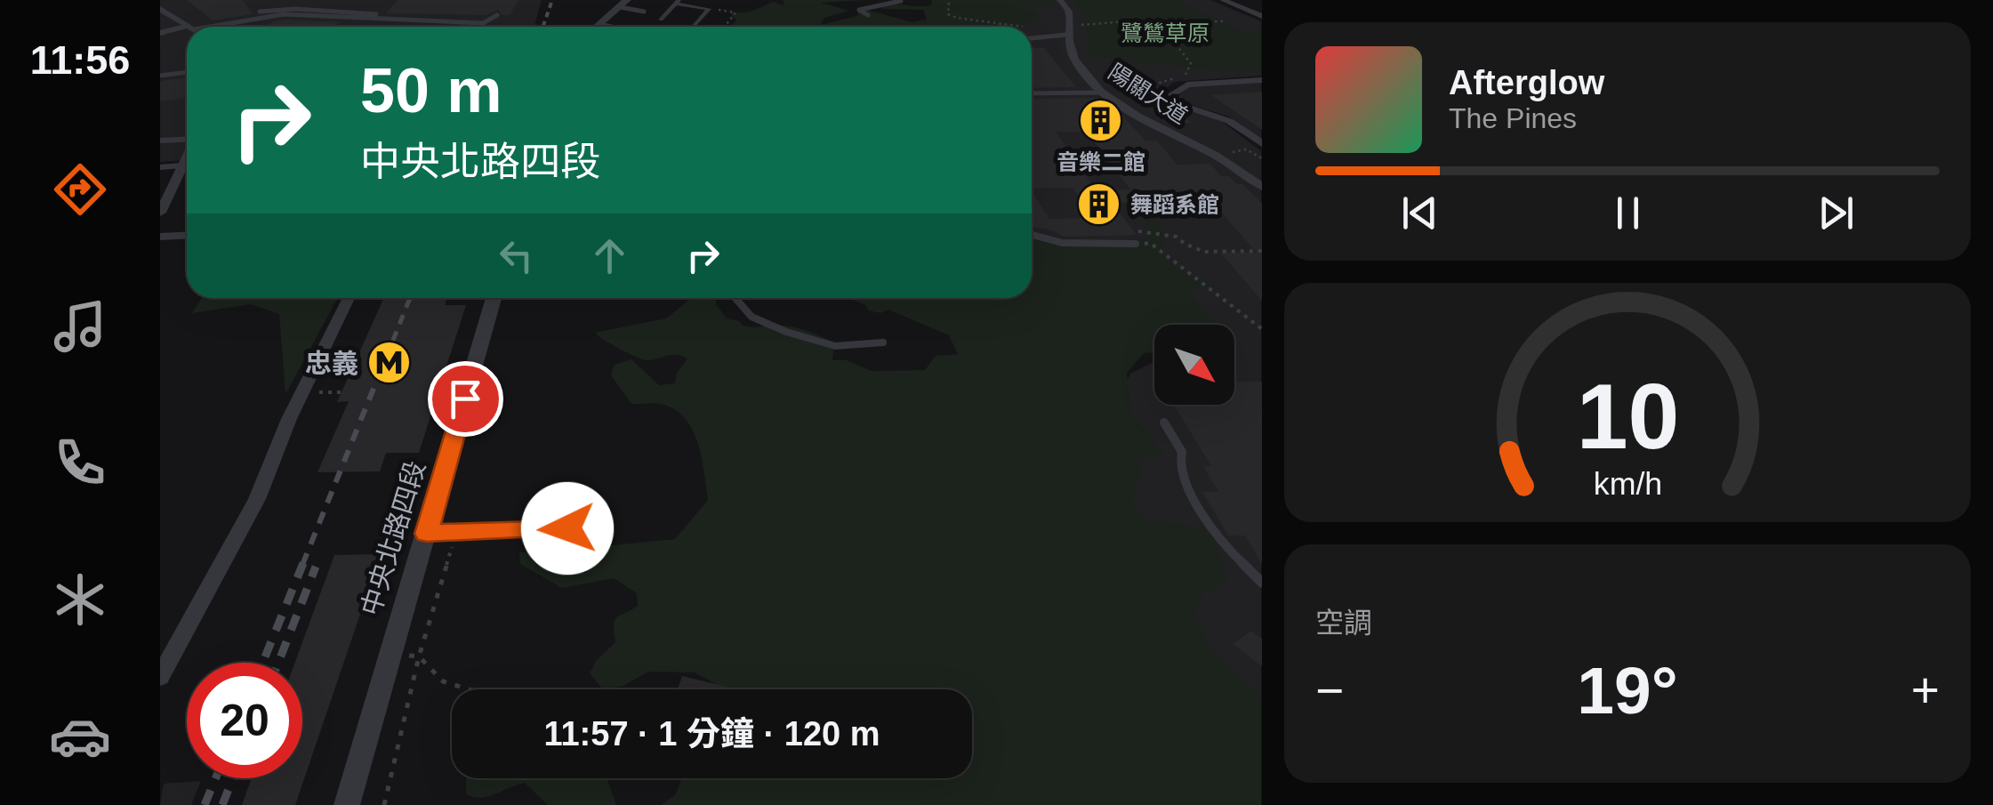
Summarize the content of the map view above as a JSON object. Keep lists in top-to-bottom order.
{
  "streets": {
    "street": ["陽關大道", "中央北路四段"]
  },
  "parks": ["鷺鷥草原"],
  "places": {
    "building": ["音樂二館", "舞蹈系館"],
    "metro station": ["忠義"]
  },
  "north": "bottom right",
  "page": {
    "tabs": "11:56",
    "turn": ["50 m", "中央北路四段"],
    "song": ["Afterglow", "The Pines"],
    "tile": "空調",
    "heat": ["−", "19°", "+"],
    "limit": "20",
    "trip": "11:57 · 1 分鐘 · 120 m",
    "gauge": ["10", "km/h"]
  }
}
